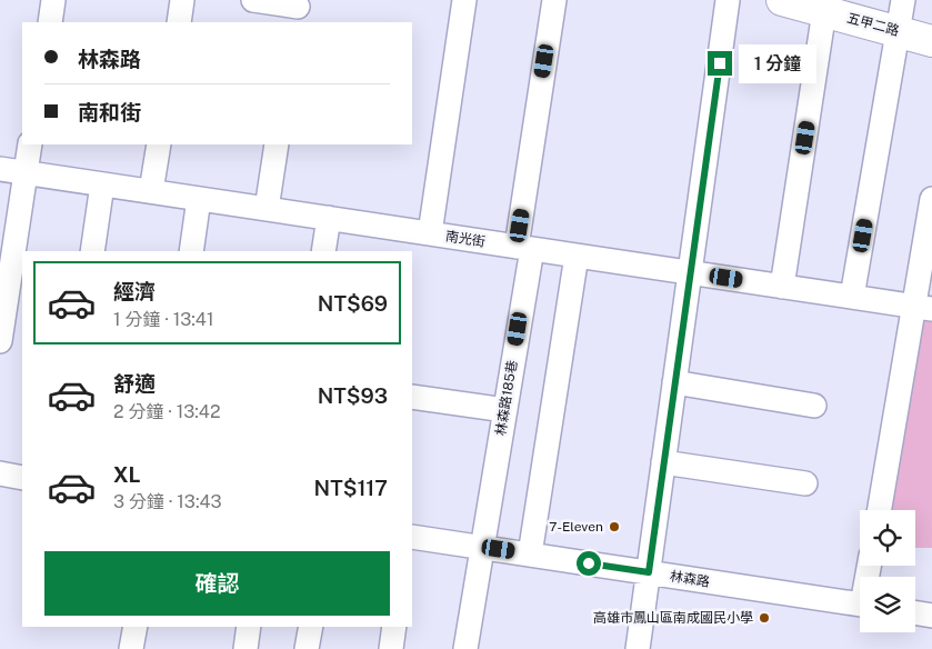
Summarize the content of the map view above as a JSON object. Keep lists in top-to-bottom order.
{
  "streets": {
    "main road": ["五甲二路"],
    "street": ["南光街", "林森路185巷", "林森路"]
  },
  "crossings": [
    ["南光街", "林森路185巷"],
    ["林森路185巷", "林森路"]
  ],
  "places": ["7-Eleven", "高雄市鳳山區南成國民小學"],
  "page": {
    "banner": ["林森路", "南和街"],
    "bubble": "1 分鐘",
    "list": [
      {
        "name": "經濟",
        "note": "1 分鐘 · 13:41",
        "value": "NT$69"
      },
      {
        "name": "舒適",
        "note": "2 分鐘 · 13:42",
        "value": "NT$93"
      },
      {
        "name": "XL",
        "note": "3 分鐘 · 13:43",
        "value": "NT$117"
      }
    ],
    "buttons": "確認"
  }
}
